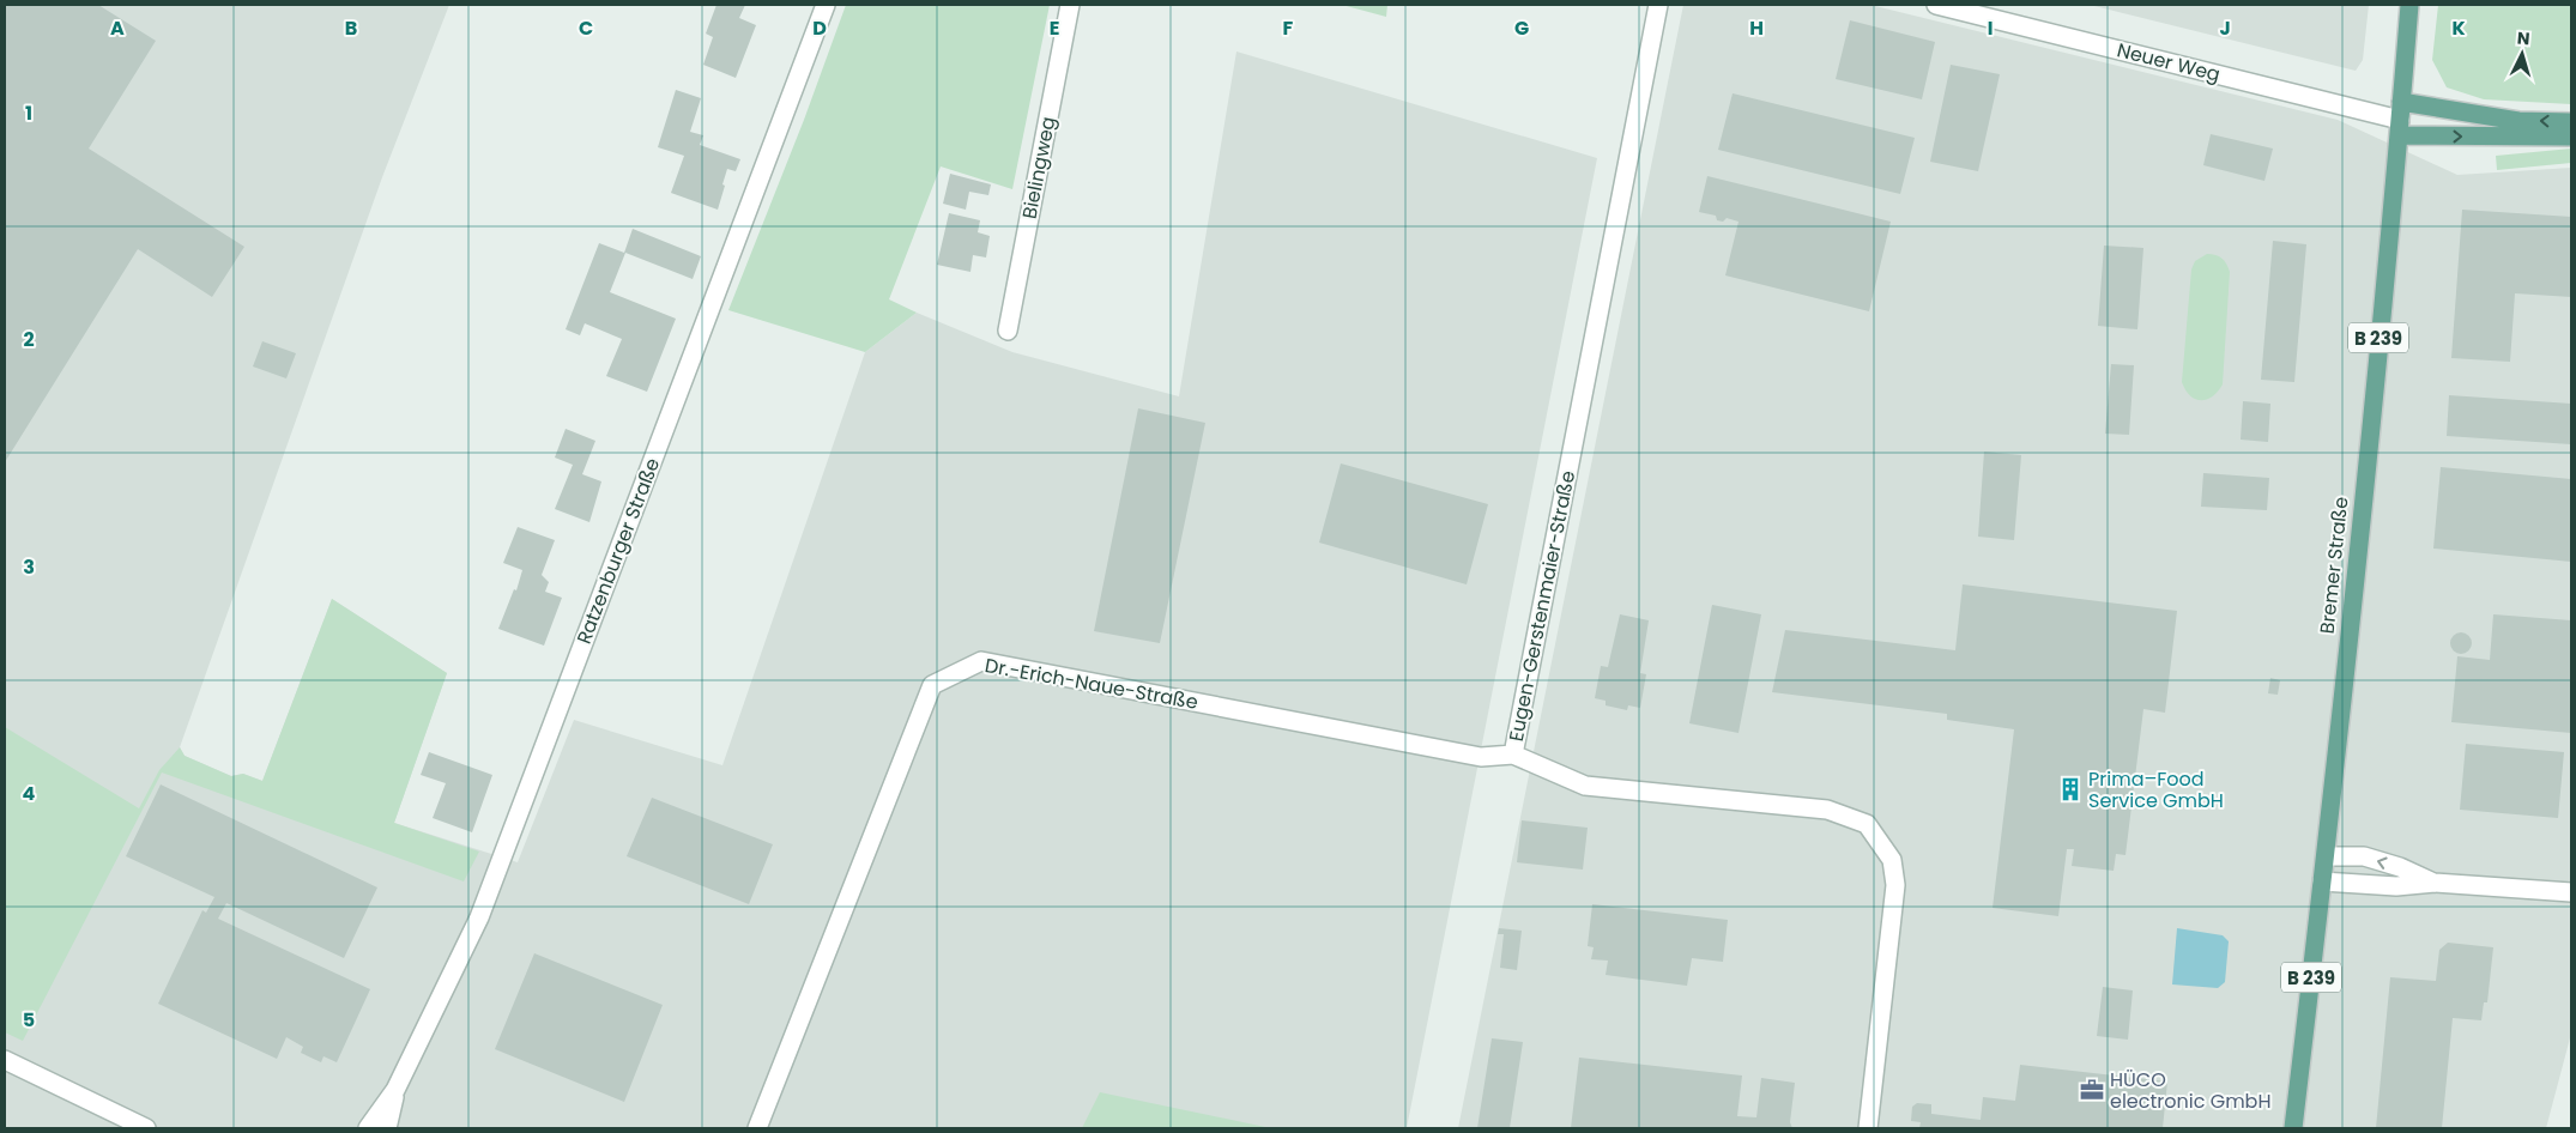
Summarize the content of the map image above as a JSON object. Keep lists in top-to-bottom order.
{
  "streets": {
    "main road": ["B 239", "Bremer Straße"],
    "street": [
      "Neuer Weg",
      "Bielingweg",
      "Ratzenburger Straße",
      "Eugen-Gerstenmaier-Straße",
      "Dr.-Erich-Naue-Straße"
    ]
  },
  "crossings": [
    ["Neuer Weg", "Bremer Straße"],
    ["Eugen-Gerstenmaier-Straße", "Dr.-Erich-Naue-Straße"]
  ],
  "places": {
    "building": ["Prima–Food Service GmbH"],
    "office": ["HÜCO electronic GmbH"]
  },
  "north": "top",
  "grid": {
    "columns": [
      "A",
      "B",
      "C",
      "D",
      "E",
      "F",
      "G",
      "H",
      "I",
      "J",
      "K"
    ],
    "rows": [
      "1",
      "2",
      "3",
      "4",
      "5"
    ]
  }
}
